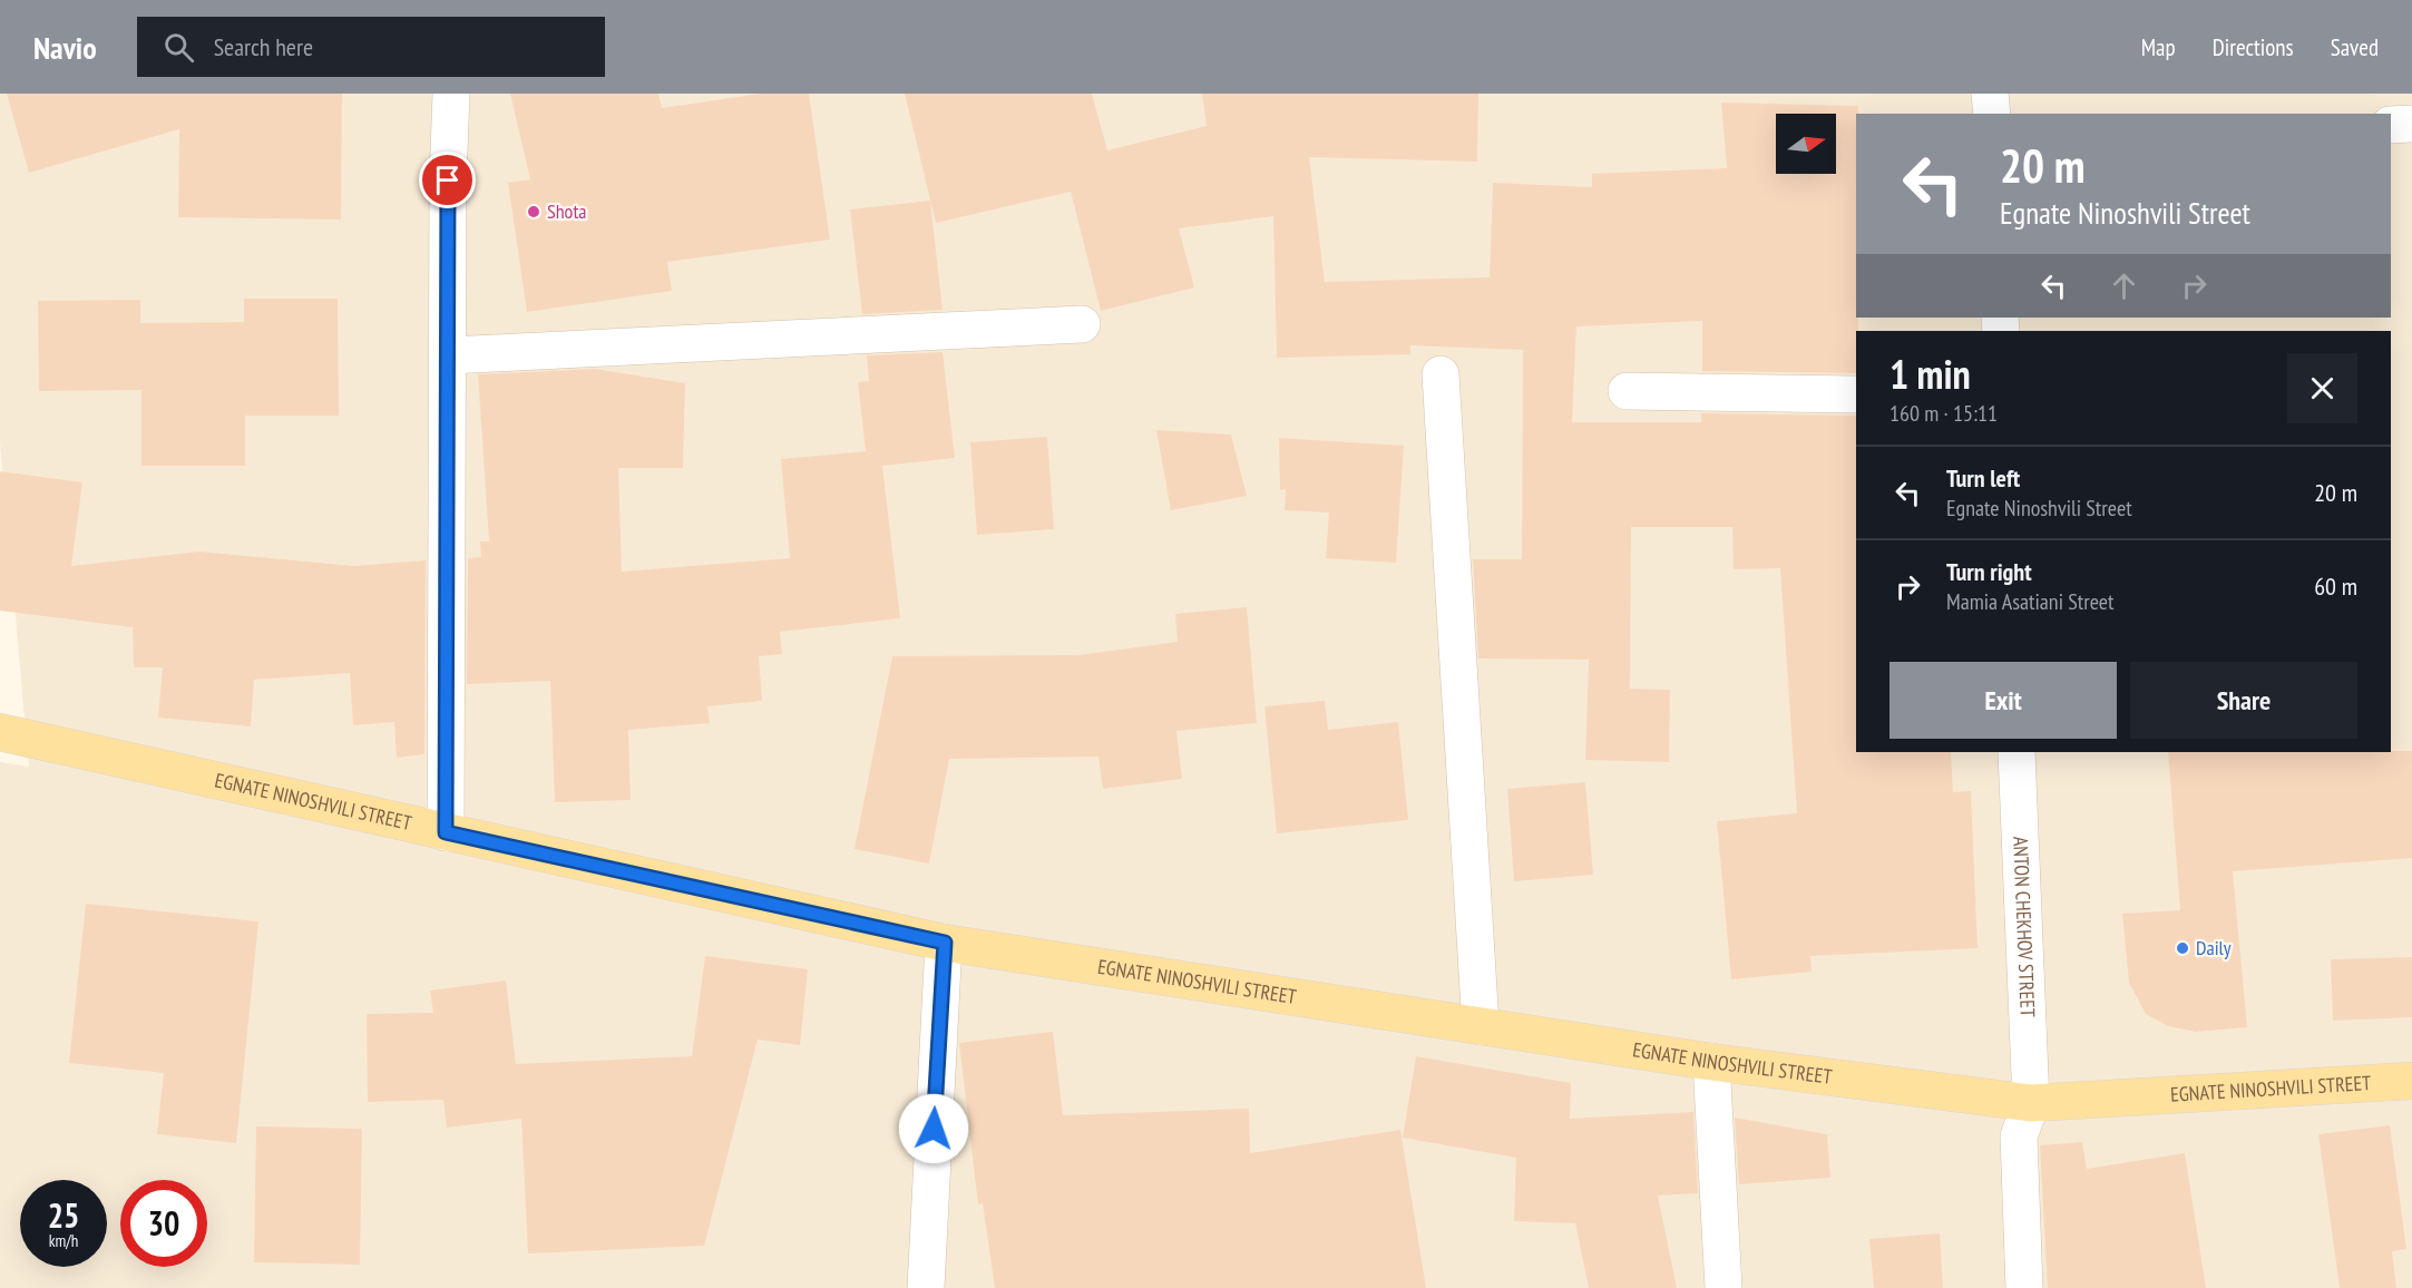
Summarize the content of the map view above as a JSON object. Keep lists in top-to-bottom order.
{
  "streets": {
    "main road": ["EGNATE NINOSHVILI STREET"],
    "street": ["ANTON CHEKHOV STREET"]
  },
  "crossings": [
    ["EGNATE NINOSHVILI STREET", "ANTON CHEKHOV STREET"]
  ],
  "places": ["Shota", "Daily"],
  "north": "right",
  "page": {
    "header": "Navio",
    "search": "Search here",
    "nav": ["Map", "Directions", "Saved"],
    "turn": ["20 m", "Egnate Ninoshvili Street"],
    "heading": ["1 min", "160 m · 15:11"],
    "list": [
      {
        "name": "Turn left",
        "note": "Egnate Ninoshvili Street",
        "value": "20 m"
      },
      {
        "name": "Turn right",
        "note": "Mamia Asatiani Street",
        "value": "60 m"
      }
    ],
    "buttons": ["Exit", "Share"],
    "speed": "25 km/h",
    "limit": "30"
  }
}
